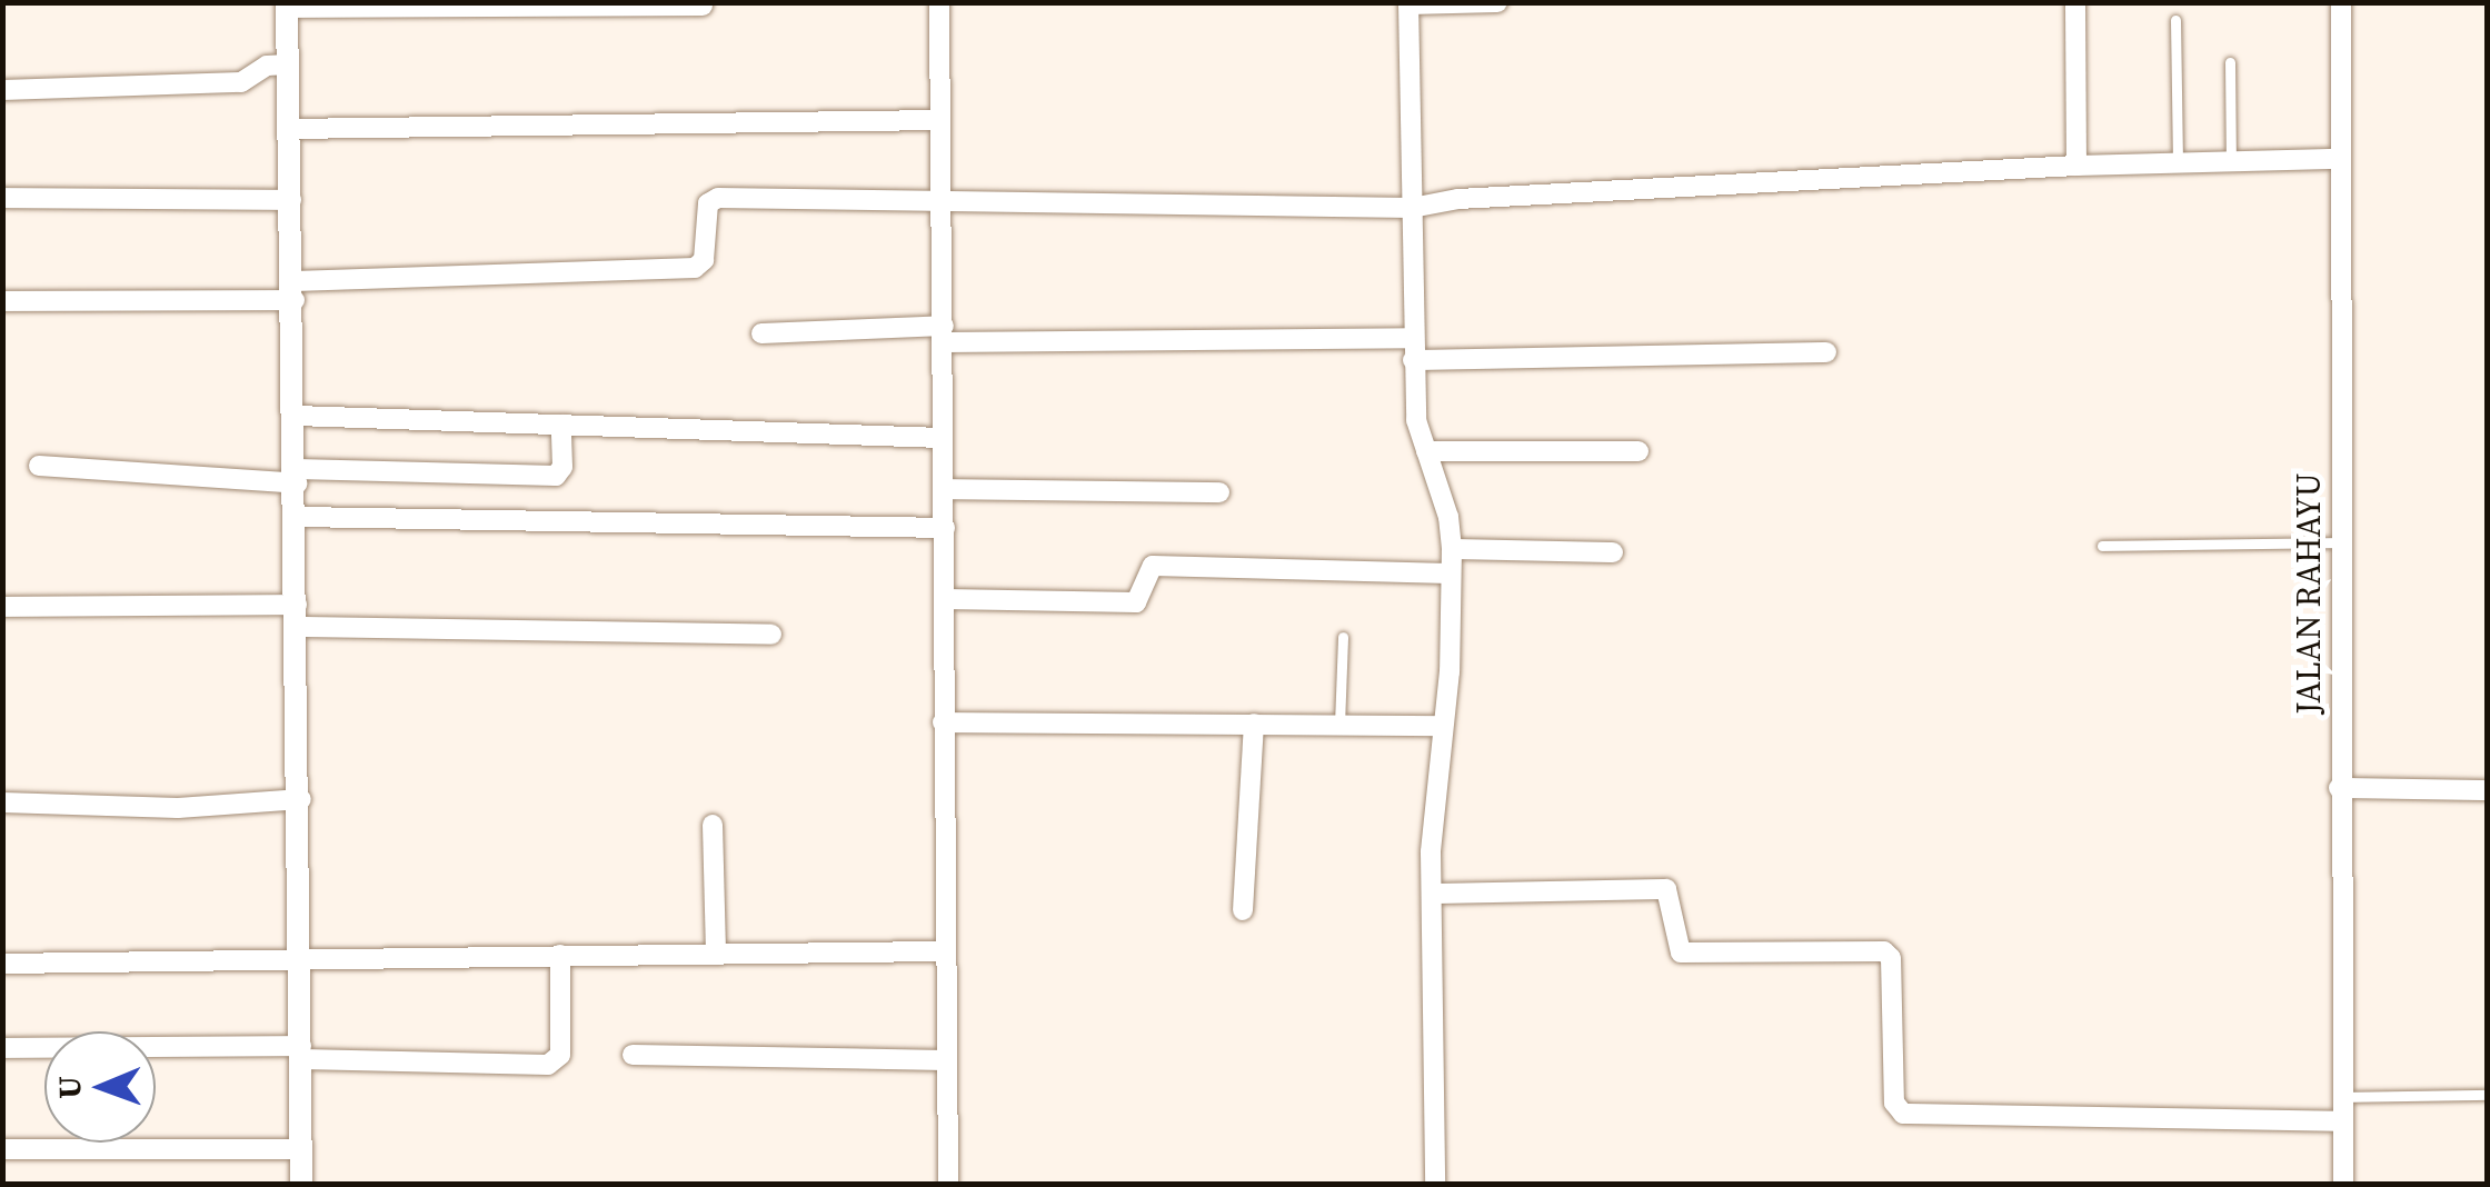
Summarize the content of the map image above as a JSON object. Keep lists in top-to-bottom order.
{
  "streets": {
    "street": ["JALAN RAHAYU"]
  },
  "north": "left"
}
